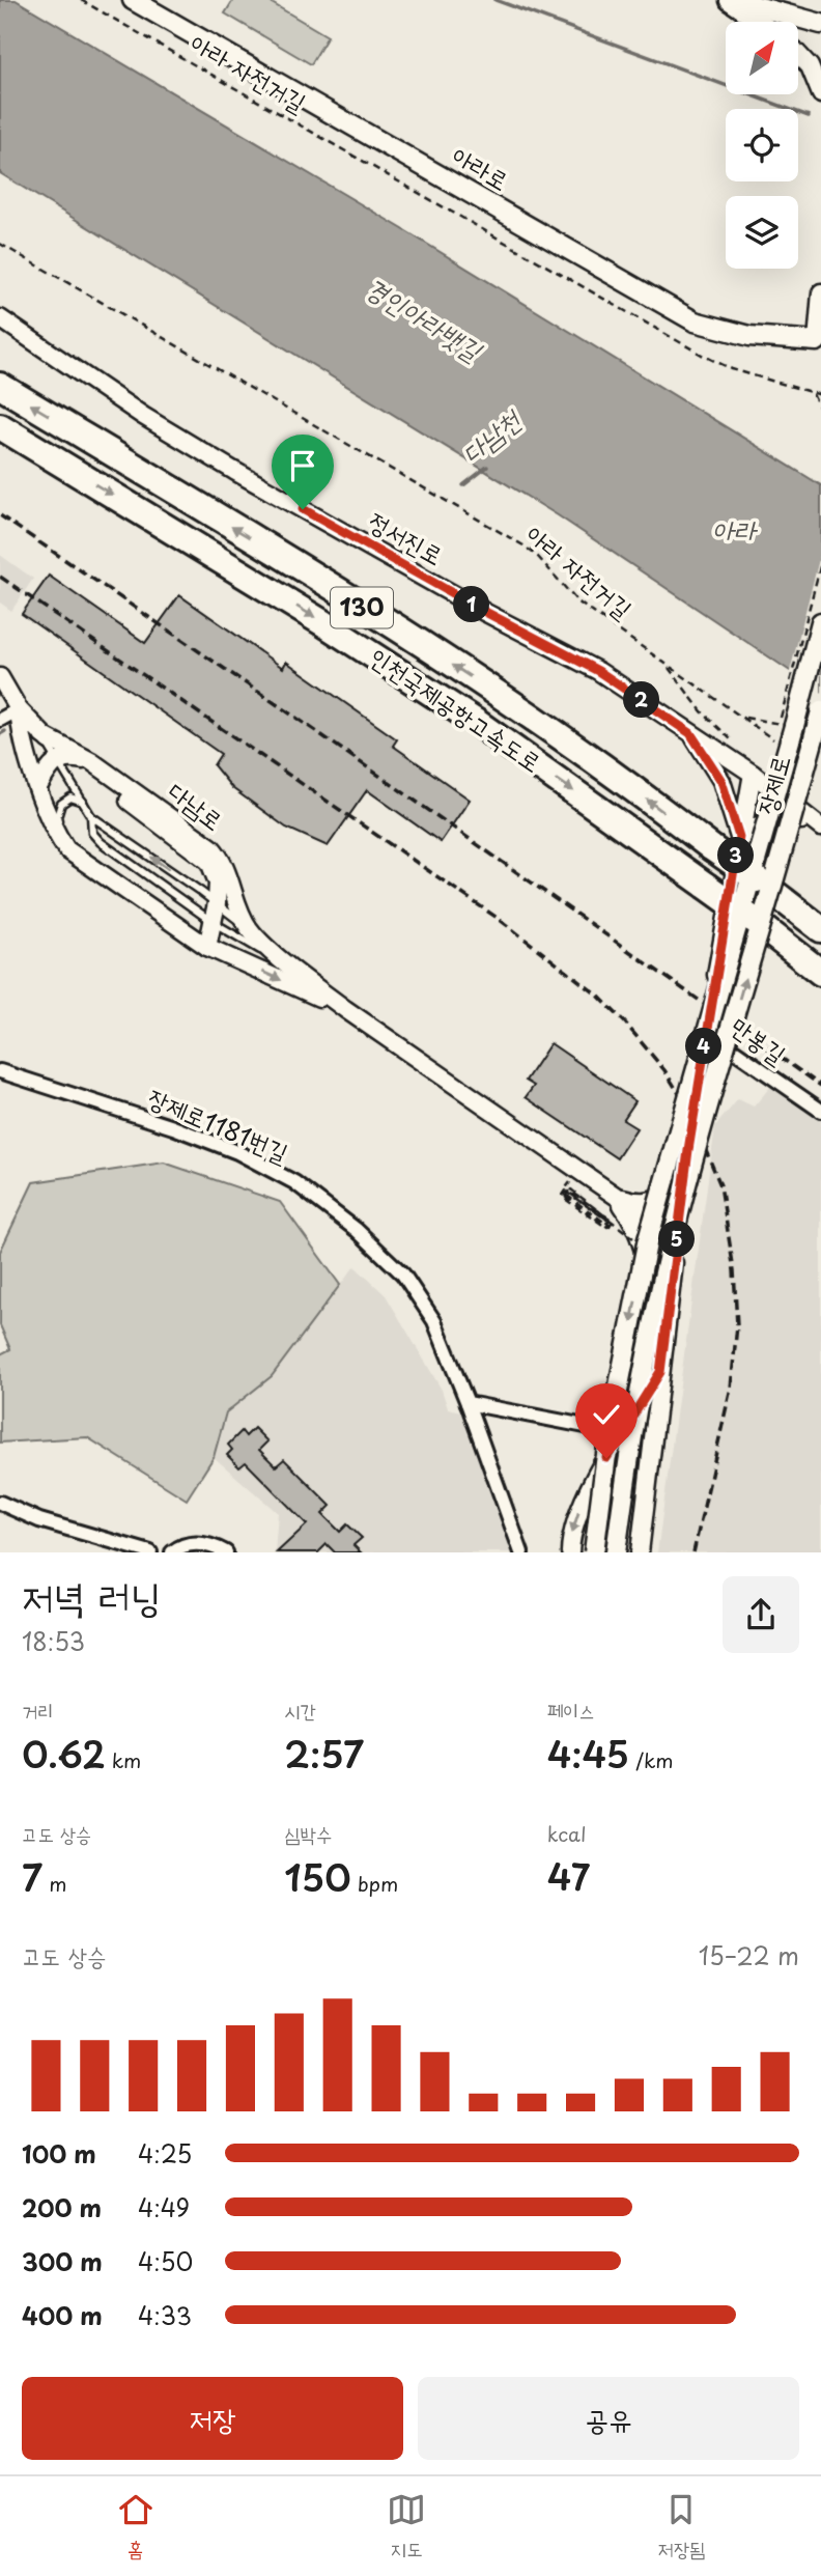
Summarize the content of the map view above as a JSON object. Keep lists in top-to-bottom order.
{
  "streets": {
    "highway": ["130", "인천국제공항고속도로"],
    "main road": ["아라로", "장제로"],
    "street": [
      "정서진로",
      "다남로",
      "만봉길",
      "장제로1181번길"
    ],
    "path": ["아라 자전거길"]
  },
  "crossings": [
    ["정서진로", "장제로"],
    ["장제로", "다남로"],
    ["장제로", "만봉길"]
  ],
  "water": ["경인아라뱃길", "다남천", "아라"],
  "north": "top right",
  "page": {
    "pins": [
      "1",
      "2",
      "3",
      "4",
      "5"
    ],
    "heading": ["저녁 러닝", "18:53"],
    "stats": [
      ["거리", "0.62 km"],
      ["시간", "2:57"],
      ["페이스", "4:45 /km"],
      ["고도 상승", "7 m"],
      ["심박수", "150 bpm"],
      ["kcal", "47"]
    ],
    "chart": ["고도 상승", "15–22 m"],
    "list": [
      {
        "name": "100 m",
        "note": "4:25"
      },
      {
        "name": "200 m",
        "note": "4:49"
      },
      {
        "name": "300 m",
        "note": "4:50"
      },
      {
        "name": "400 m",
        "note": "4:33"
      }
    ],
    "buttons": ["저장", "공유"],
    "tabs": ["홈", "지도", "저장됨"]
  }
}
